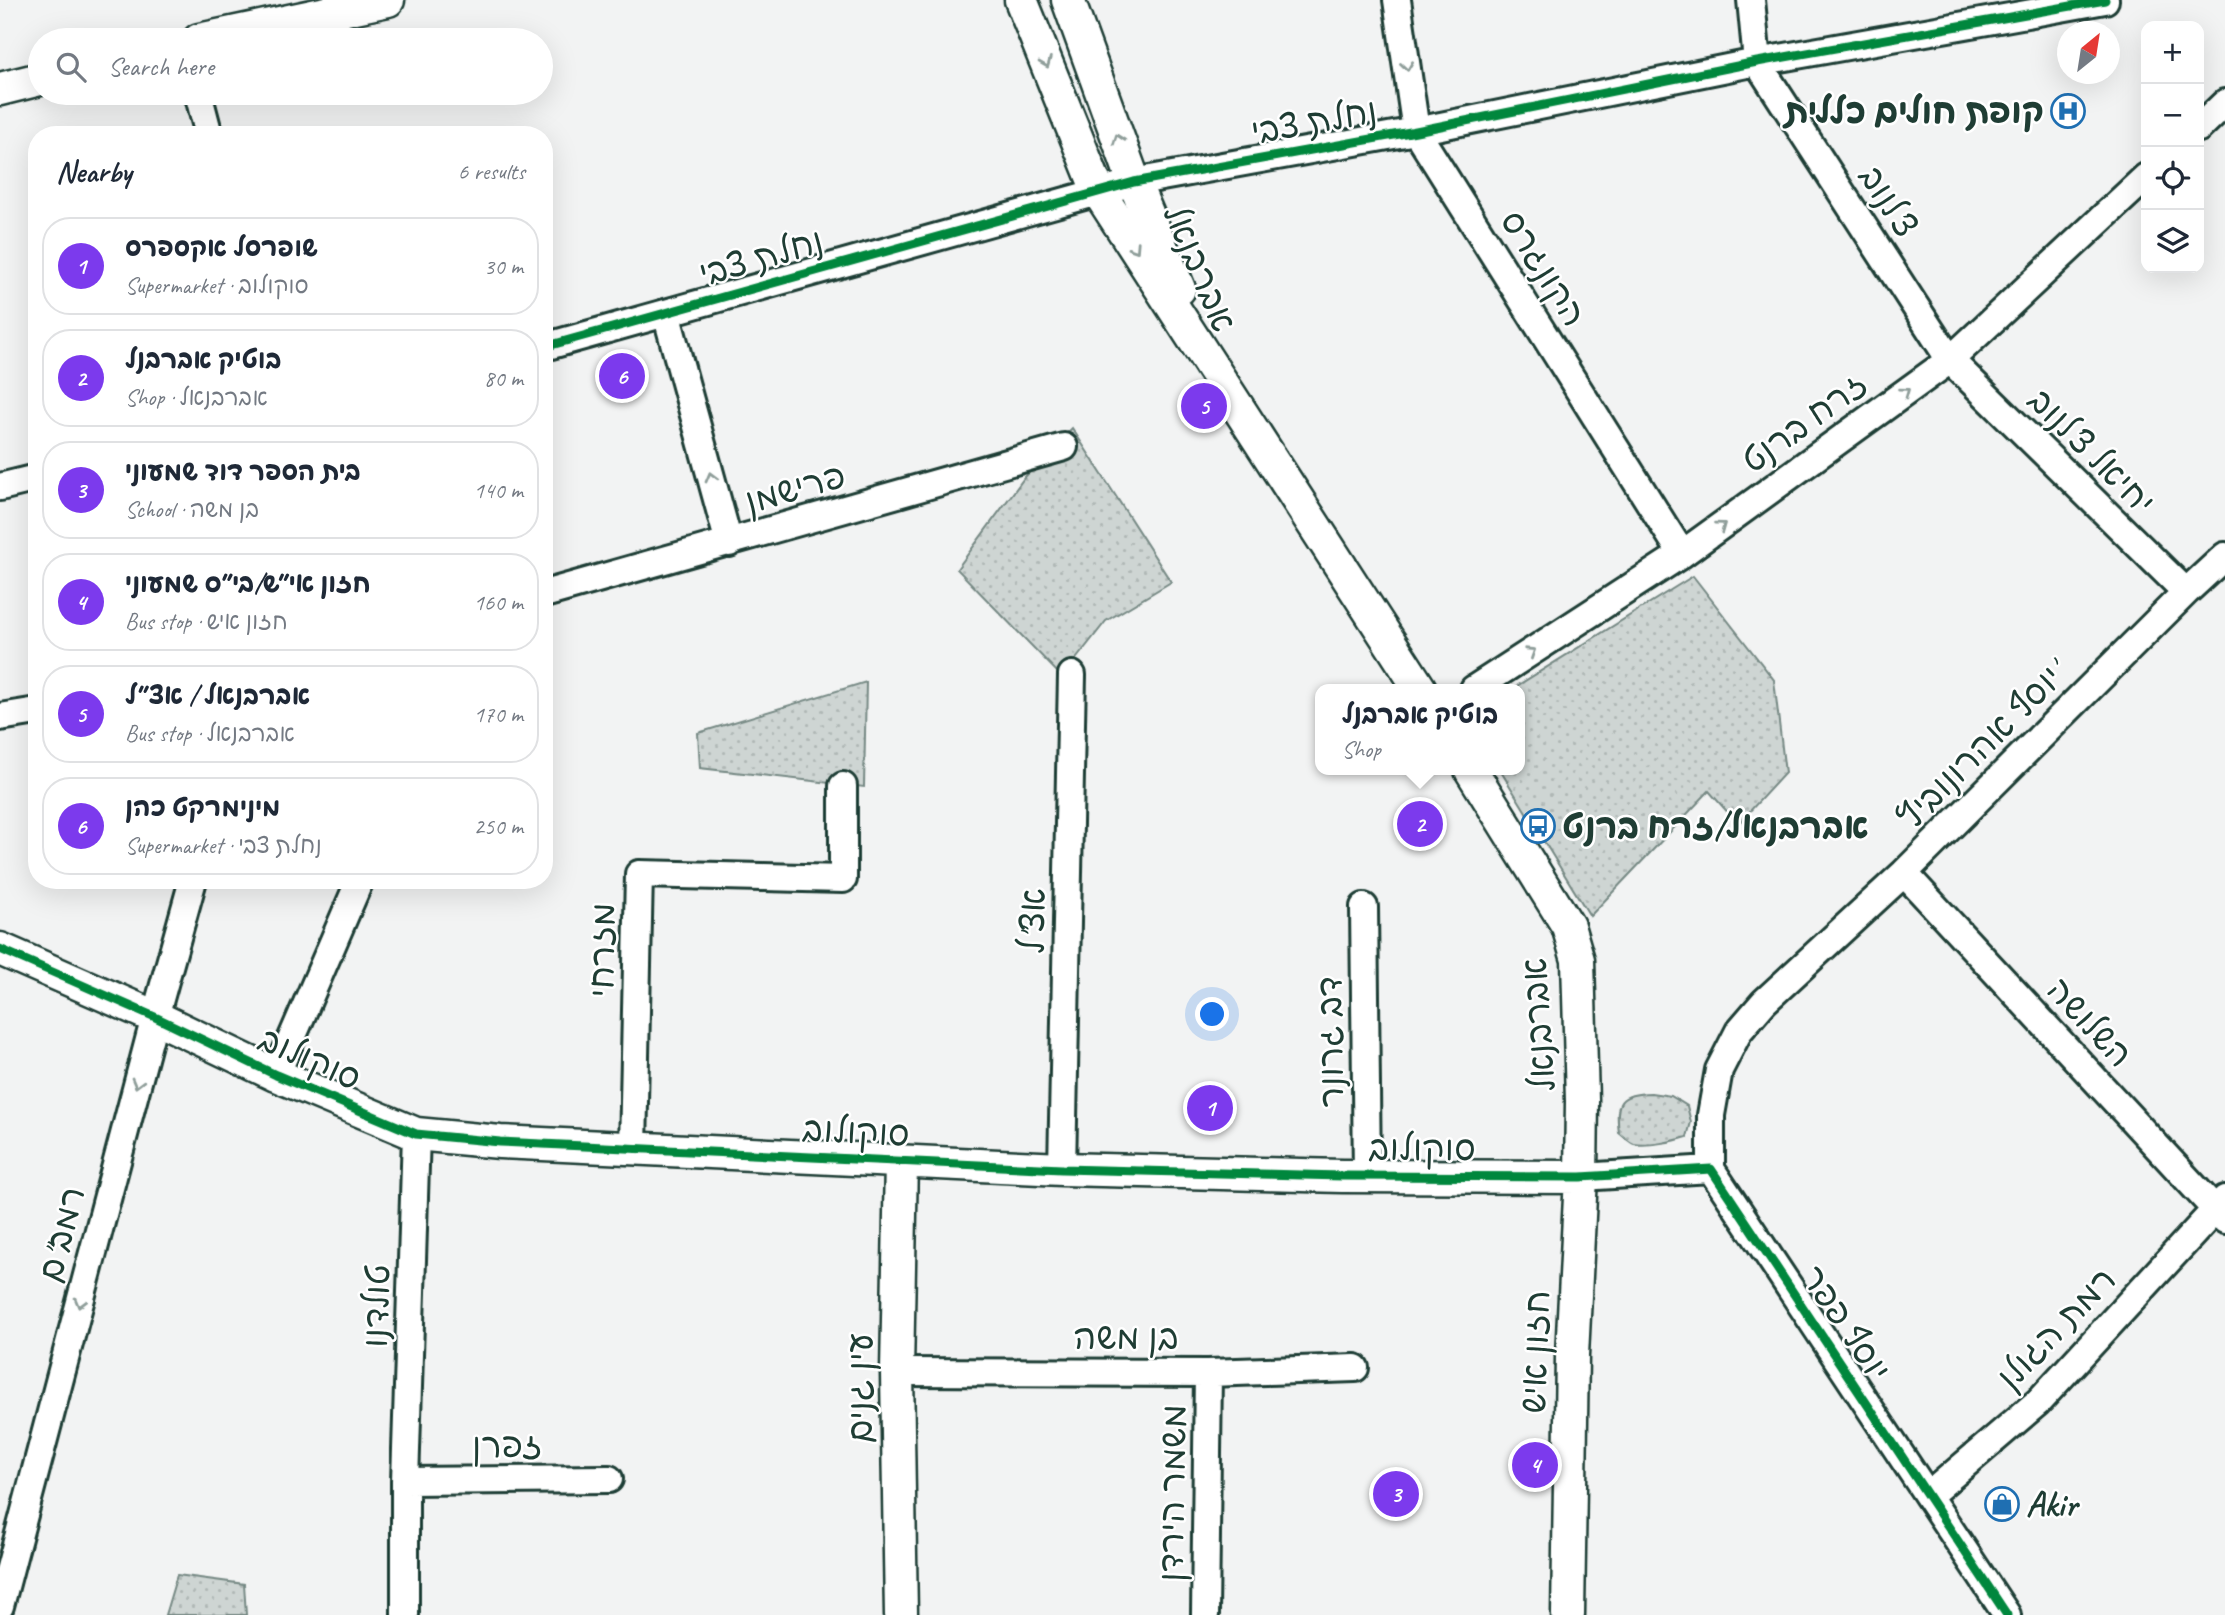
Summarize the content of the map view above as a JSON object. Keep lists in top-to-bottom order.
{
  "streets": {
    "street": [
      "נחלת צבי",
      "צ'לנוב",
      "אברבנאל",
      "הקונגרס",
      "זרח ברנט",
      "יחיאל צ'לנוב",
      "פרישמן",
      "יוסף אהרונוביץ'",
      "אצ\"ל",
      "מזרחי",
      "השלושה",
      "דב גרונר",
      "סוקולוב",
      "רמב\"ם",
      "טולדנו",
      "יוסף פפר",
      "רמת הגולן",
      "בן משה",
      "חזון איש",
      "עין גנים",
      "זפרן",
      "משמר הירדן"
    ]
  },
  "crossings": [
    ["נחלת צבי", "צ'לנוב"],
    ["נחלת צבי", "אברבנאל"],
    ["נחלת צבי", "הקונגרס"],
    ["צ'לנוב", "זרח ברנט"],
    ["צ'לנוב", "יחיאל צ'לנוב"],
    ["אברבנאל", "סוקולוב"],
    ["אברבנאל", "חזון איש"],
    ["הקונגרס", "זרח ברנט"],
    ["זרח ברנט", "יחיאל צ'לנוב"],
    ["יחיאל צ'לנוב", "יוסף אהרונוביץ'"],
    ["יוסף אהרונוביץ'", "השלושה"],
    ["יוסף אהרונוביץ'", "יוסף פפר"],
    ["אצ\"ל", "סוקולוב"],
    ["מזרחי", "סוקולוב"],
    ["השלושה", "רמת הגולן"],
    ["דב גרונר", "סוקולוב"],
    ["סוקולוב", "רמב\"ם"],
    ["סוקולוב", "טולדנו"],
    ["סוקולוב", "חזון איש"],
    ["סוקולוב", "עין גנים"],
    ["טולדנו", "זפרן"],
    ["יוסף פפר", "רמת הגולן"],
    ["בן משה", "עין גנים"],
    ["בן משה", "משמר הירדן"]
  ],
  "one_way": ["זרח ברנט", "רמב\"ם"],
  "places": {
    "hospital": ["קופת חולים כללית"],
    "bus stop": ["אברבנאל/זרח ברנט"],
    "shop": ["Akir"]
  },
  "north": "top right",
  "page": {
    "map_buttons": ["+", "−"],
    "search": "Search here",
    "heading": ["Nearby", "6 results"],
    "list": [
      {
        "mark": "1",
        "name": "שופרסל אקספרס",
        "note": "Supermarket · סוקולוב",
        "value": "30 m"
      },
      {
        "mark": "2",
        "name": "בוטיק אברבנל",
        "note": "Shop · אברבנאל",
        "value": "80 m"
      },
      {
        "mark": "3",
        "name": "בית הספר דוד שמעוני",
        "note": "School · בן משה",
        "value": "140 m"
      },
      {
        "mark": "4",
        "name": "חזון אי״ש/בי״ס שמעוני",
        "note": "Bus stop · חזון איש",
        "value": "160 m"
      },
      {
        "mark": "5",
        "name": "אברבנאל / אצ״ל",
        "note": "Bus stop · אברבנאל",
        "value": "170 m"
      },
      {
        "mark": "6",
        "name": "מינימרקט כהן",
        "note": "Supermarket · נחלת צבי",
        "value": "250 m"
      }
    ],
    "pins": [
      "6",
      "5",
      "2",
      "1",
      "4",
      "3"
    ],
    "popup": ["בוטיק אברבנל", "Shop"]
  }
}
